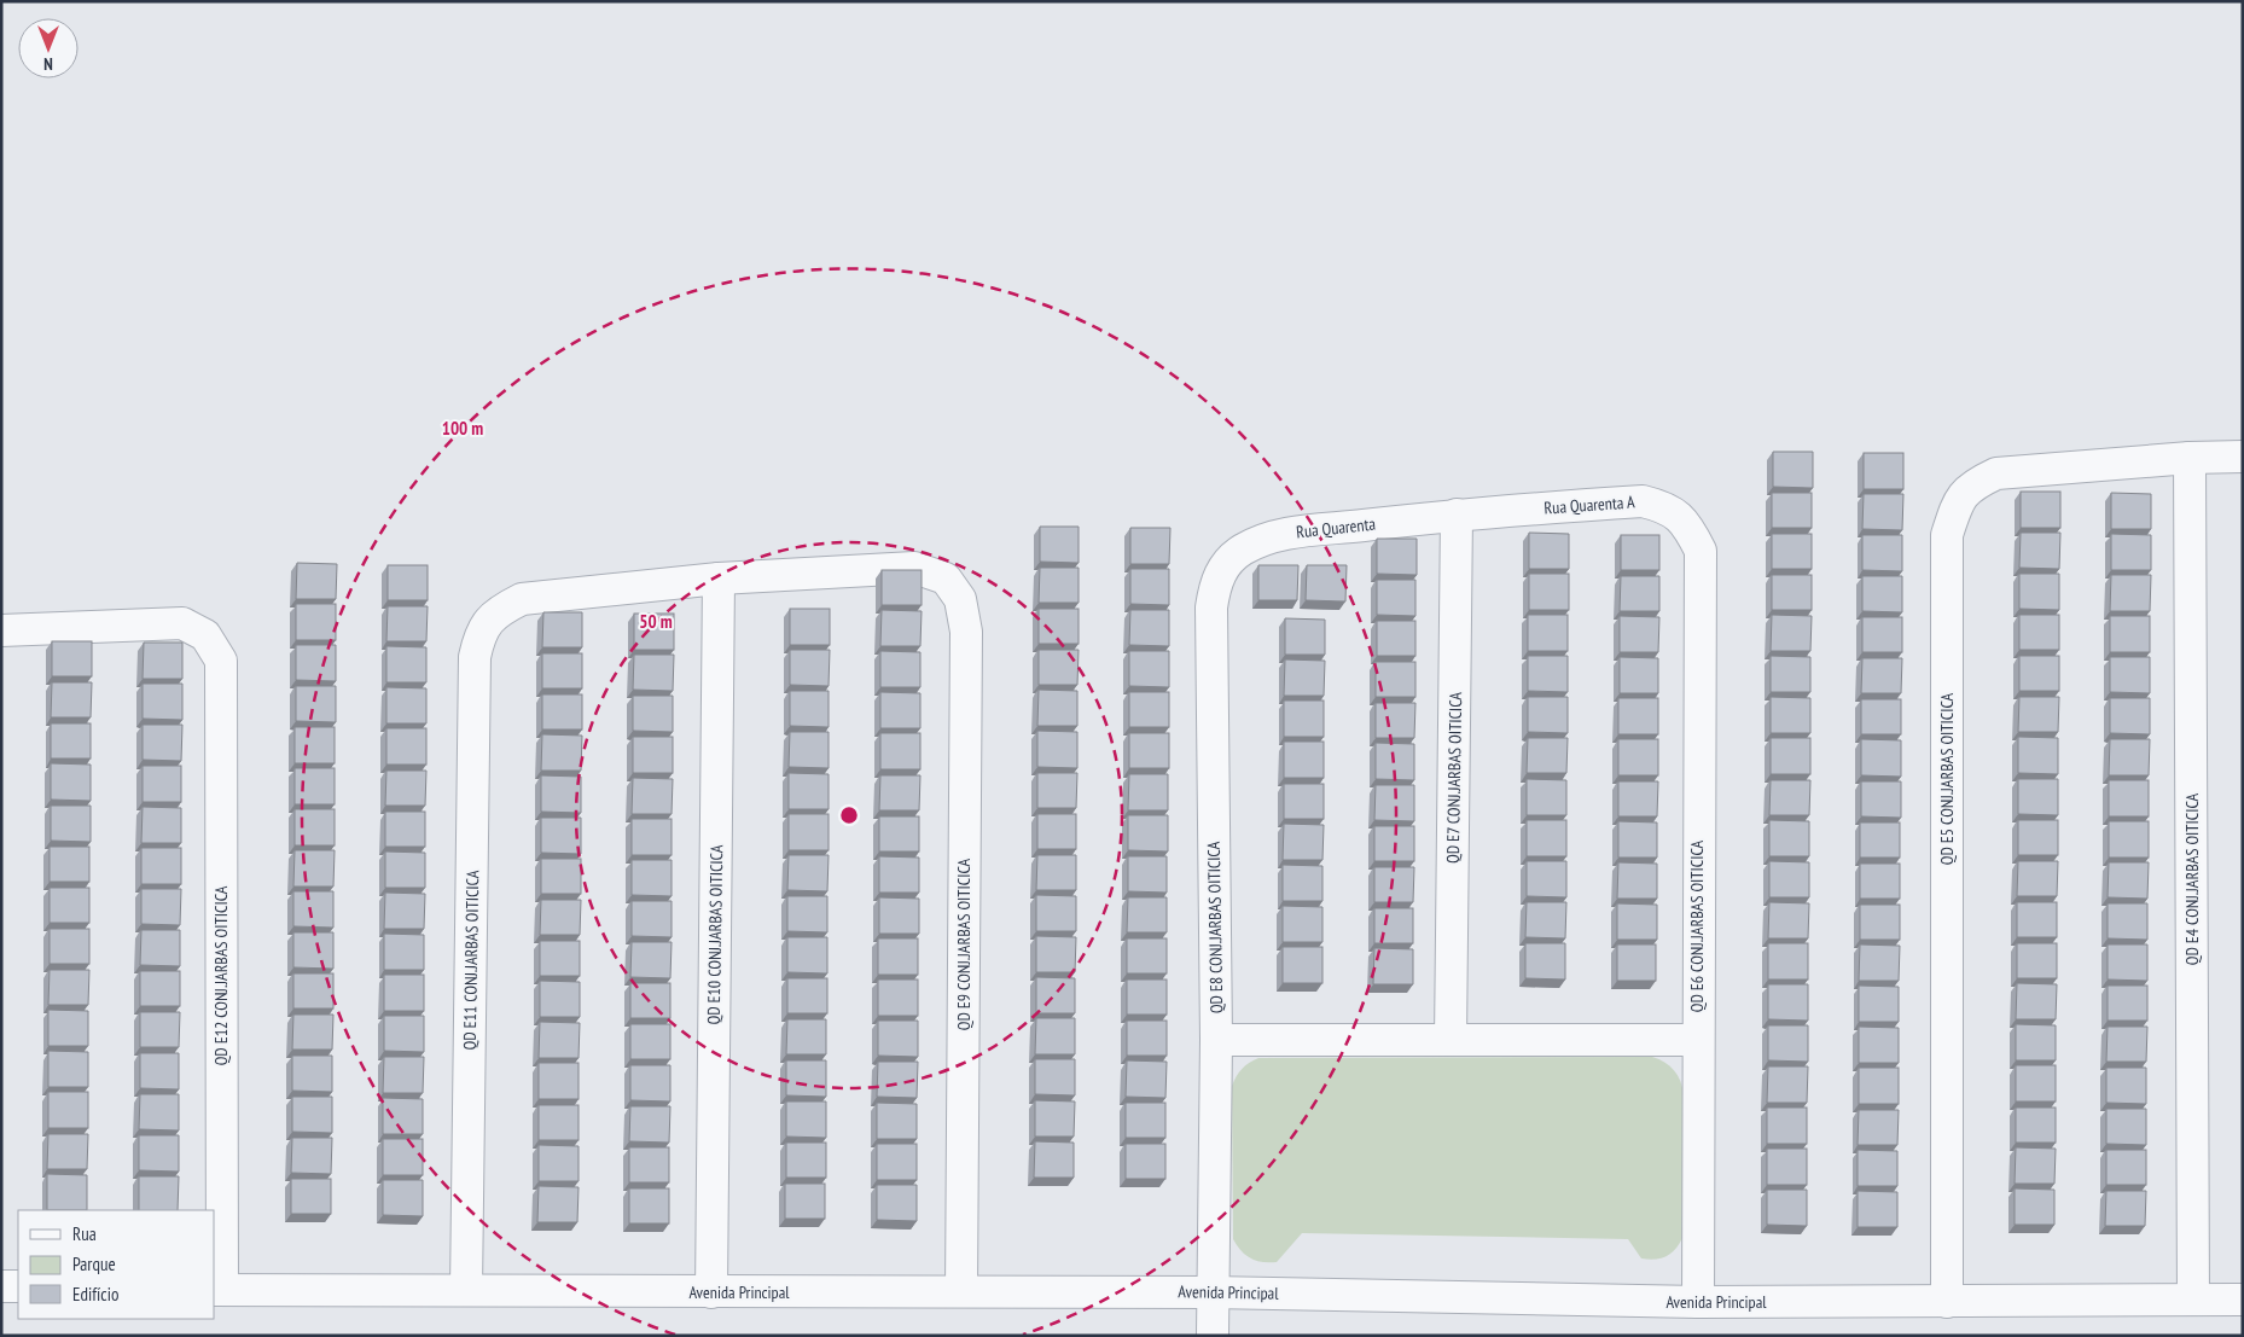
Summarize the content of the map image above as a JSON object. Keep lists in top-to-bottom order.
{
  "streets": {
    "street": [
      "Rua Quarenta A",
      "Rua Quarenta",
      "QD E7 CONJ.JARBAS OITICICA",
      "QD E5 CONJ.JARBAS OITICICA",
      "QD E4 CONJ.JARBAS OITICICA",
      "QD E6 CONJ.JARBAS OITICICA",
      "QD E8 CONJ.JARBAS OITICICA",
      "QD E10 CONJ.JARBAS OITICICA",
      "QD E9 CONJ.JARBAS OITICICA",
      "QD E11 CONJ.JARBAS OITICICA",
      "QD E12 CONJ.JARBAS OITICICA",
      "Avenida Principal"
    ]
  },
  "crossings": [
    ["Rua Quarenta A", "Rua Quarenta"],
    ["Rua Quarenta A", "QD E7 CONJ.JARBAS OITICICA"],
    ["Rua Quarenta A", "QD E6 CONJ.JARBAS OITICICA"],
    ["Rua Quarenta", "QD E7 CONJ.JARBAS OITICICA"],
    ["Rua Quarenta", "QD E8 CONJ.JARBAS OITICICA"],
    ["QD E5 CONJ.JARBAS OITICICA", "QD E4 CONJ.JARBAS OITICICA"],
    ["QD E5 CONJ.JARBAS OITICICA", "Avenida Principal"],
    ["QD E4 CONJ.JARBAS OITICICA", "Avenida Principal"],
    ["QD E6 CONJ.JARBAS OITICICA", "Avenida Principal"],
    ["QD E8 CONJ.JARBAS OITICICA", "Avenida Principal"],
    ["QD E10 CONJ.JARBAS OITICICA", "QD E9 CONJ.JARBAS OITICICA"],
    ["QD E10 CONJ.JARBAS OITICICA", "QD E11 CONJ.JARBAS OITICICA"],
    ["QD E10 CONJ.JARBAS OITICICA", "Avenida Principal"],
    ["QD E9 CONJ.JARBAS OITICICA", "QD E11 CONJ.JARBAS OITICICA"],
    ["QD E9 CONJ.JARBAS OITICICA", "Avenida Principal"],
    ["QD E11 CONJ.JARBAS OITICICA", "Avenida Principal"],
    ["QD E12 CONJ.JARBAS OITICICA", "Avenida Principal"]
  ],
  "legend": ["Rua", "Parque", "Edifício"],
  "north": "bottom",
  "rings": ["100 m", "50 m"]
}
